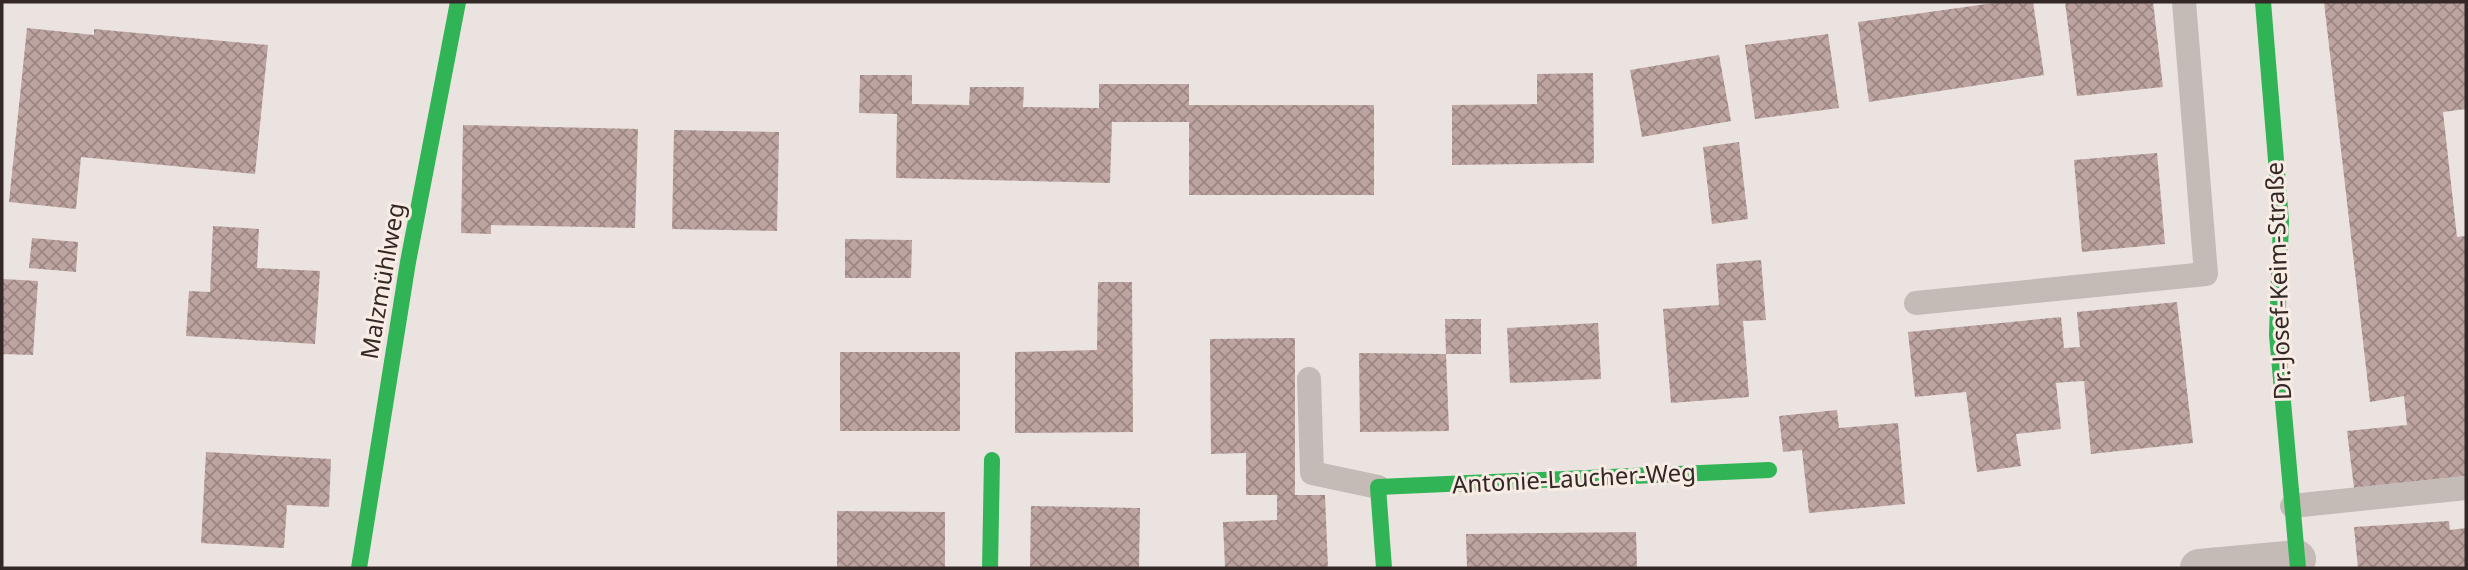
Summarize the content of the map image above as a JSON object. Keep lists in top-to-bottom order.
{
  "streets": {
    "street": ["Malzmühlweg", "Dr.-Josef-Keim-Straße", "Antonie-Laucher-Weg"]
  }
}
